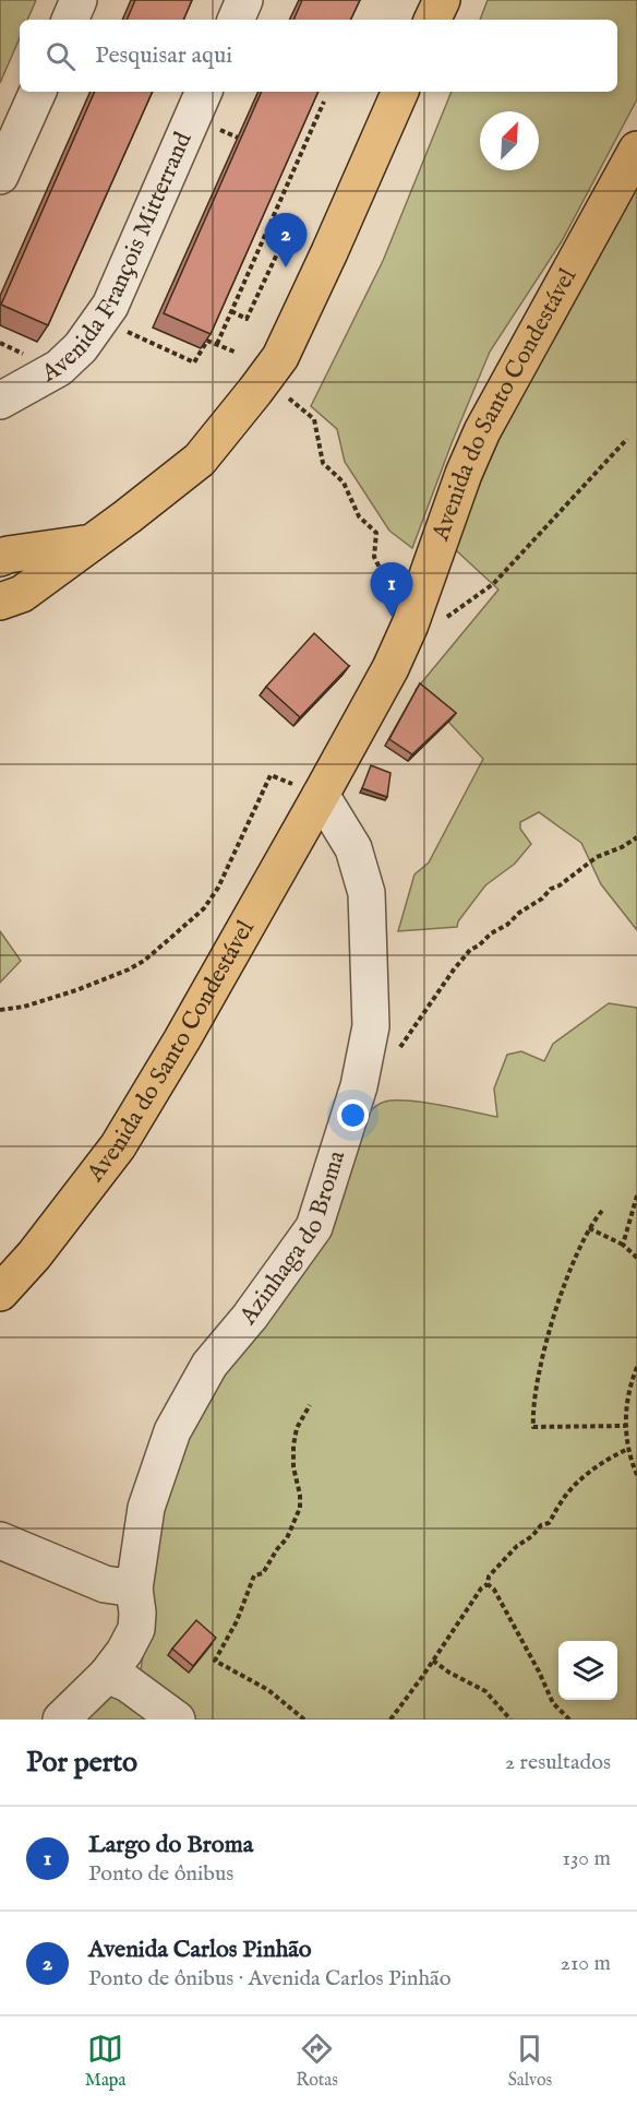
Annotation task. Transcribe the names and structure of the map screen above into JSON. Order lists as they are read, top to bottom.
{
  "streets": {
    "main road": ["Avenida do Santo Condestável"],
    "street": ["Avenida François Mitterrand", "Azinhaga do Broma"]
  },
  "crossings": [
    ["Avenida do Santo Condestável", "Azinhaga do Broma"]
  ],
  "north": "top right",
  "page": {
    "search": "Pesquisar aqui",
    "pins": ["2", "1"],
    "heading": ["Por perto", "2 resultados"],
    "list": [
      {
        "mark": "1",
        "name": "Largo do Broma",
        "note": "Ponto de ônibus",
        "value": "130 m"
      },
      {
        "mark": "2",
        "name": "Avenida Carlos Pinhão",
        "note": "Ponto de ônibus · Avenida Carlos Pinhão",
        "value": "210 m"
      }
    ],
    "nav": ["Mapa", "Rotas", "Salvos"]
  }
}
